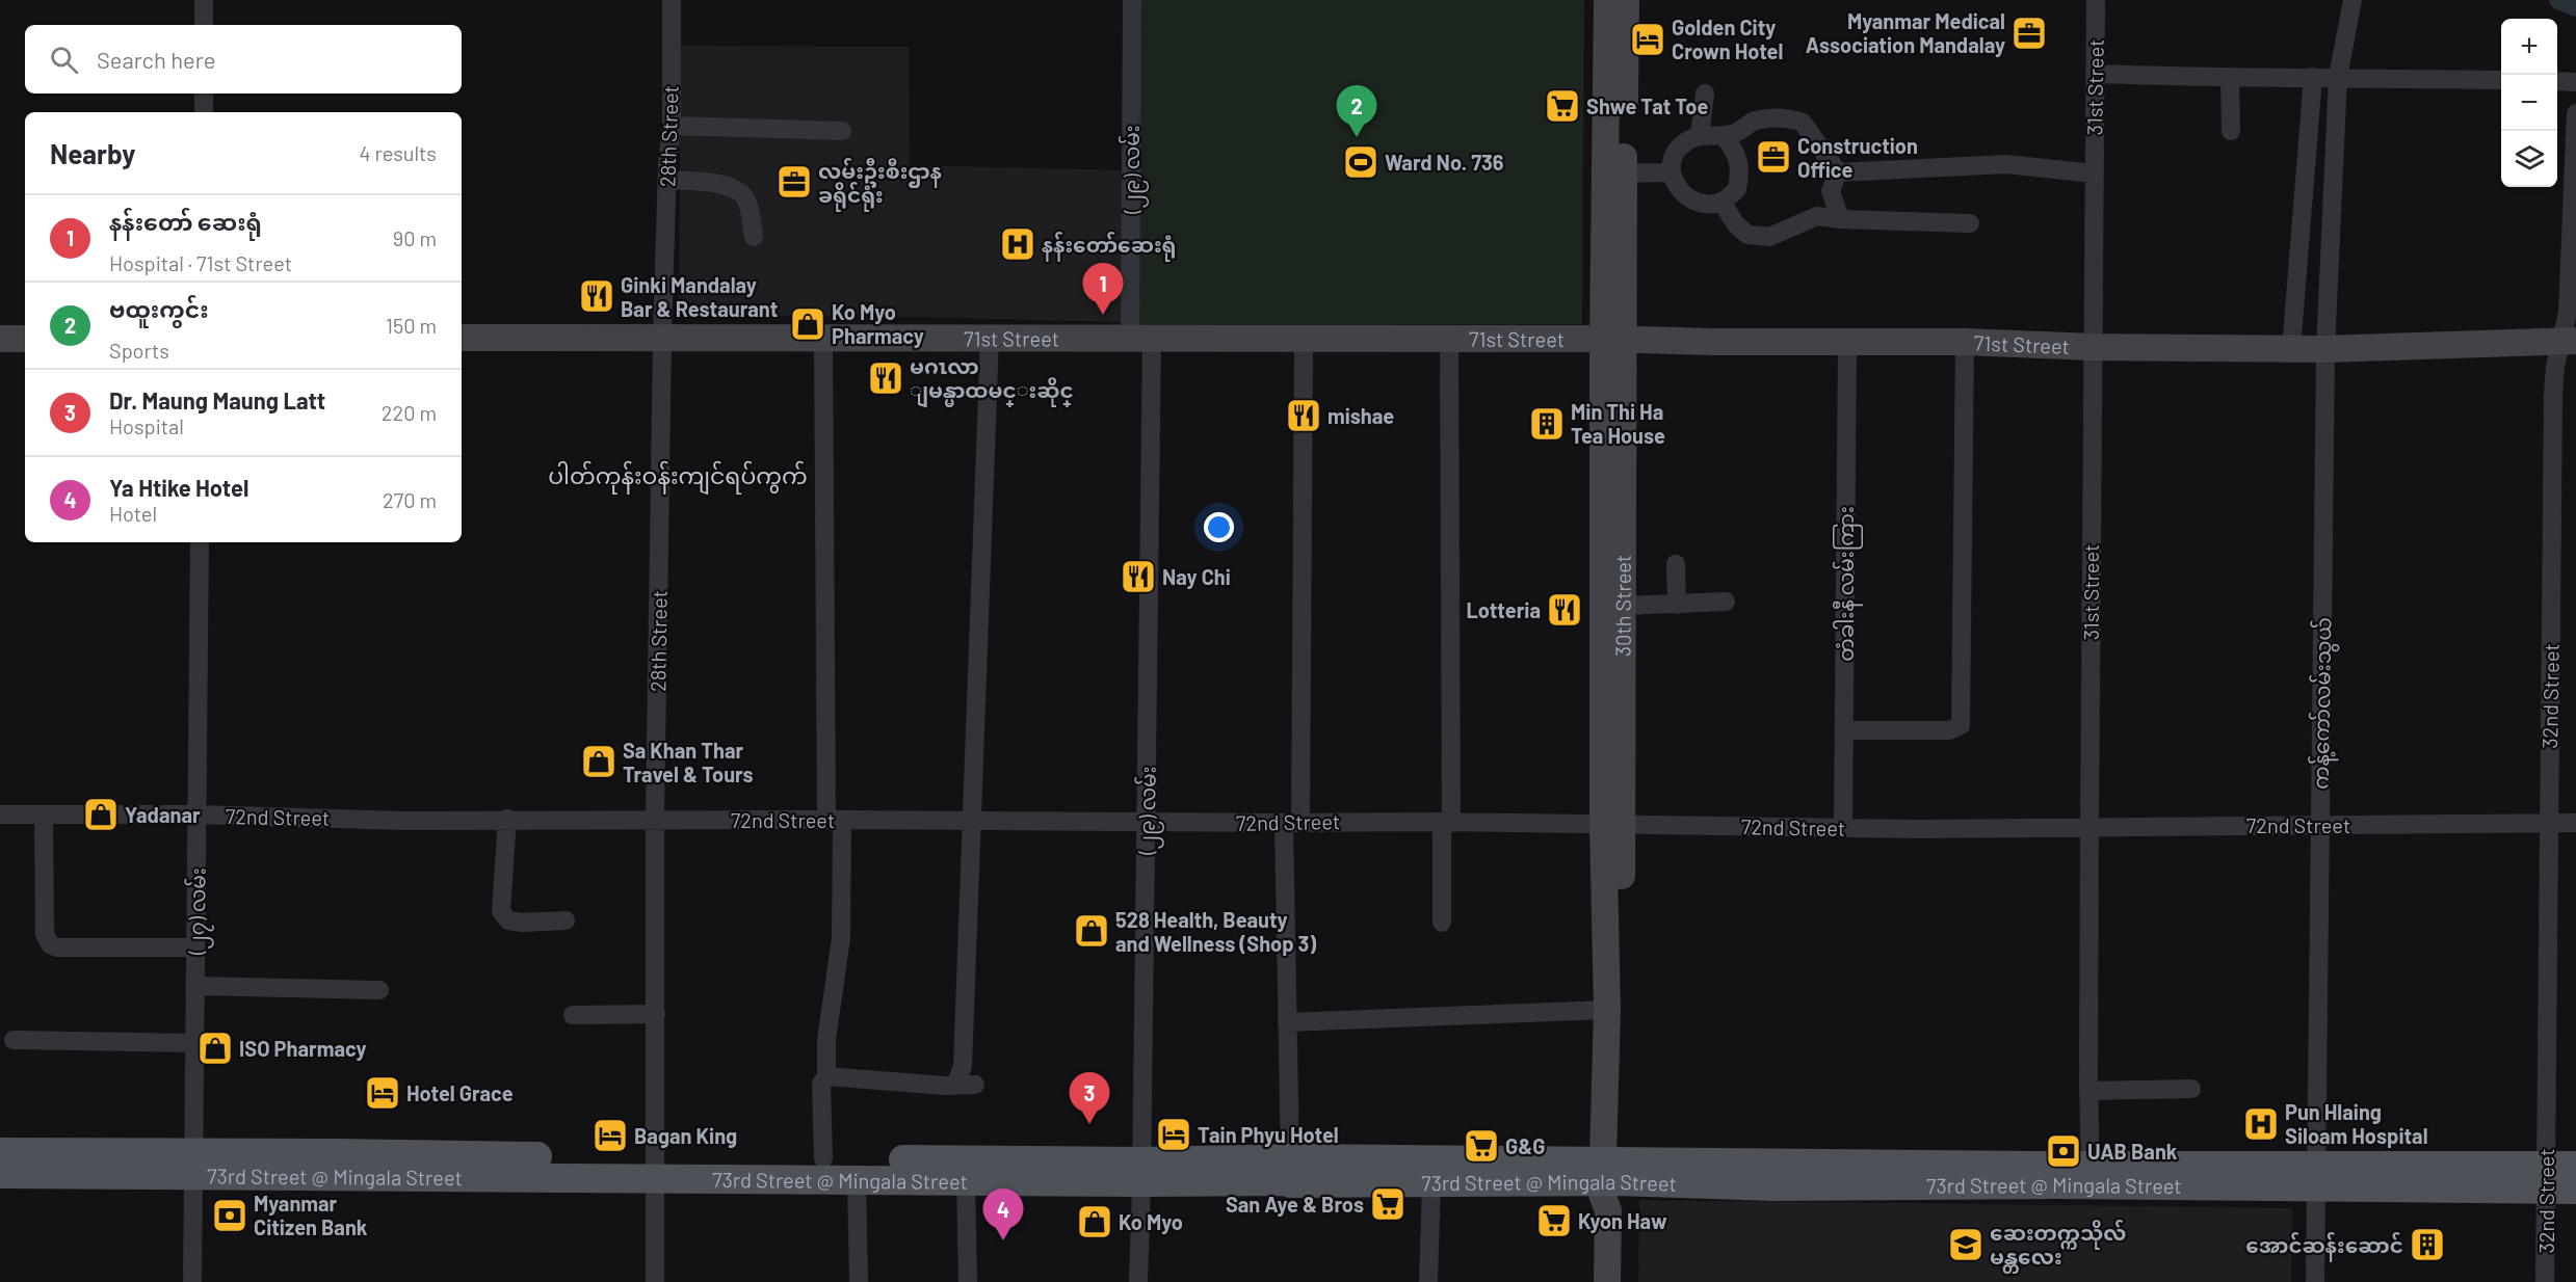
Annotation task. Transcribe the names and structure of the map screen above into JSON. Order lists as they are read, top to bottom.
{
  "streets": {
    "main road": ["71st Street", "30th Street", "73rd Street @ Mingala Street"],
    "street": [
      "31st Street",
      "28th Street",
      "(၂၉) လမ်း",
      "တံခါးနီ လမ်းကြား",
      "32nd Street",
      "ကန့်ကော်လမ်းသွယ်",
      "72nd Street",
      "(၂၇) လမ်း"
    ]
  },
  "crossings": [
    ["31st Street", "71st Street"],
    ["31st Street", "72nd Street"],
    ["31st Street", "73rd Street @ Mingala Street"],
    ["28th Street", "71st Street"],
    ["28th Street", "72nd Street"],
    ["28th Street", "73rd Street @ Mingala Street"],
    ["(၂၉) လမ်း", "71st Street"],
    ["(၂၉) လမ်း", "72nd Street"],
    ["(၂၉) လမ်း", "73rd Street @ Mingala Street"],
    ["71st Street", "တံခါးနီ လမ်းကြား"],
    ["71st Street", "30th Street"],
    ["71st Street", "32nd Street"],
    ["71st Street", "ကန့်ကော်လမ်းသွယ်"],
    ["တံခါးနီ လမ်းကြား", "72nd Street"],
    ["30th Street", "72nd Street"],
    ["30th Street", "73rd Street @ Mingala Street"],
    ["32nd Street", "72nd Street"],
    ["32nd Street", "73rd Street @ Mingala Street"],
    ["ကန့်ကော်လမ်းသွယ်", "72nd Street"],
    ["ကန့်ကော်လမ်းသွယ်", "73rd Street @ Mingala Street"],
    ["72nd Street", "(၂၇) လမ်း"],
    ["(၂၇) လမ်း", "73rd Street @ Mingala Street"]
  ],
  "districts": ["ပါတ်ကုန်းဝန်းကျင်ရပ်ကွက်"],
  "places": {
    "office": ["Myanmar Medical Association Mandalay", "Construction Office", "လမ်းဦးစီးဌာန ခရိုင်ရုံး"],
    "hotel": [
      "Golden City Crown Hotel",
      "Hotel Grace",
      "Tain Phyu Hotel",
      "Bagan King"
    ],
    "supermarket": [
      "Shwe Tat Toe",
      "G&G",
      "San Aye & Bros",
      "Kyon Haw"
    ],
    "sports": ["Ward No. 736"],
    "hospital": ["နန်းတော်ဆေးရုံ", "Pun Hlaing Siloam Hospital"],
    "restaurant": [
      "Ginki Mandalay Bar & Restaurant",
      "မဂၤလာ ျမန္မာထမင္းဆိုင္",
      "mishae",
      "Nay Chi",
      "Lotteria"
    ],
    "shop": [
      "Ko Myo Pharmacy",
      "Sa Khan Thar Travel & Tours",
      "Yadanar",
      "528 Health, Beauty and Wellness (Shop 3)",
      "ISO Pharmacy",
      "Ko Myo"
    ],
    "building": ["Min Thi Ha Tea House", "အောင်ဆန်းဆောင်"],
    "bank": ["UAB Bank", "Myanmar Citizen Bank"],
    "school or university": ["ဆေးတက္ကသိုလ် မန္တလေး"]
  },
  "page": {
    "map_buttons": ["+", "−"],
    "search": "Search here",
    "pins": [
      "2",
      "1",
      "3",
      "4"
    ],
    "heading": ["Nearby", "4 results"],
    "list": [
      {
        "mark": "1",
        "name": "နန်းတော် ဆေးရုံ",
        "note": "Hospital · 71st Street",
        "value": "90 m"
      },
      {
        "mark": "2",
        "name": "ဗထူးကွင်း",
        "note": "Sports",
        "value": "150 m"
      },
      {
        "mark": "3",
        "name": "Dr. Maung Maung Latt",
        "note": "Hospital",
        "value": "220 m"
      },
      {
        "mark": "4",
        "name": "Ya Htike Hotel",
        "note": "Hotel",
        "value": "270 m"
      }
    ]
  }
}
